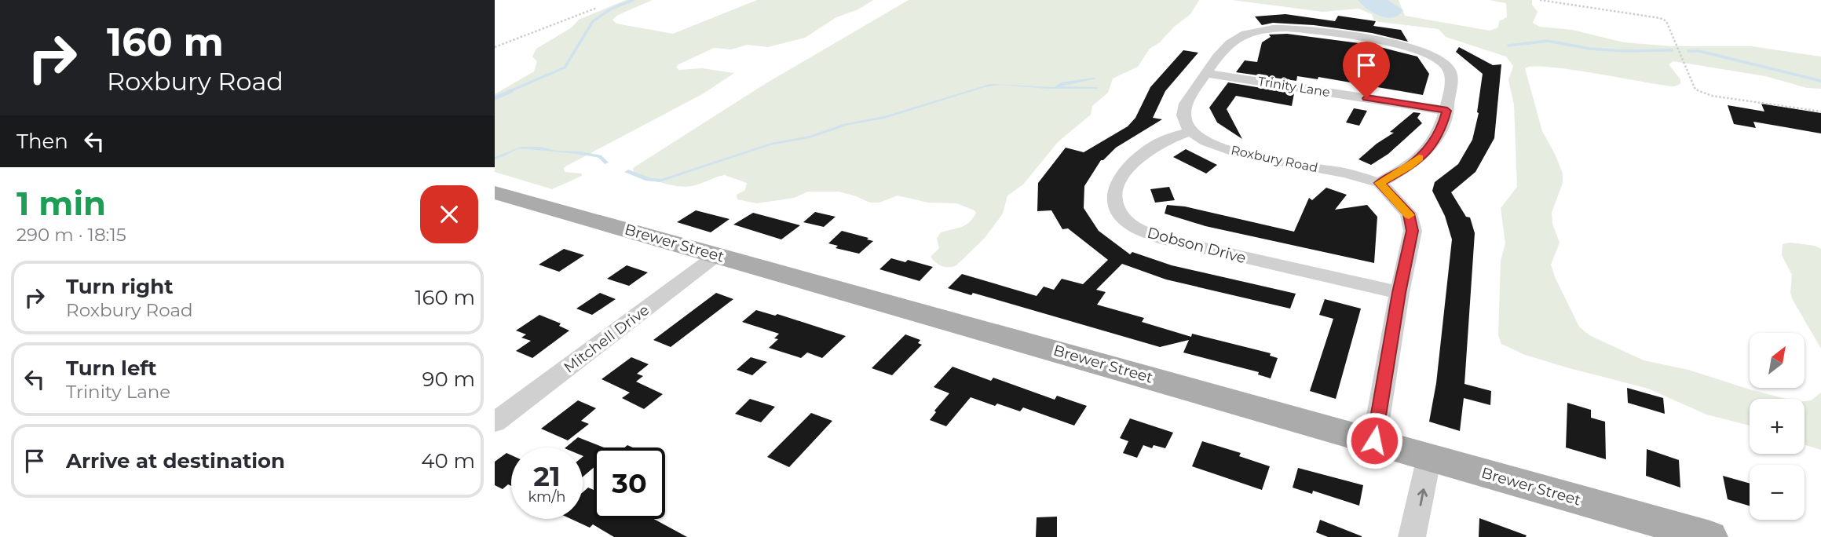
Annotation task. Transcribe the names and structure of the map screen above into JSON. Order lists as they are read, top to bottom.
{
  "streets": {
    "main road": ["Brewer Street"],
    "street": [
      "Trinity Lane",
      "Roxbury Road",
      "Dobson Drive",
      "Mitchell Drive"
    ]
  },
  "crossings": [
    ["Roxbury Road", "Dobson Drive"],
    ["Brewer Street", "Mitchell Drive"]
  ],
  "north": "top right",
  "page": {
    "turn": ["160 m", "Roxbury Road"],
    "then": "Then",
    "heading": ["1 min", "290 m · 18:15"],
    "list": [
      {
        "name": "Turn right",
        "note": "Roxbury Road",
        "value": "160 m"
      },
      {
        "name": "Turn left",
        "note": "Trinity Lane",
        "value": "90 m"
      },
      {
        "name": "Arrive at destination",
        "value": "40 m"
      }
    ],
    "map_buttons": ["+", "−"],
    "speed": "21 km/h",
    "limit": "30"
  }
}
